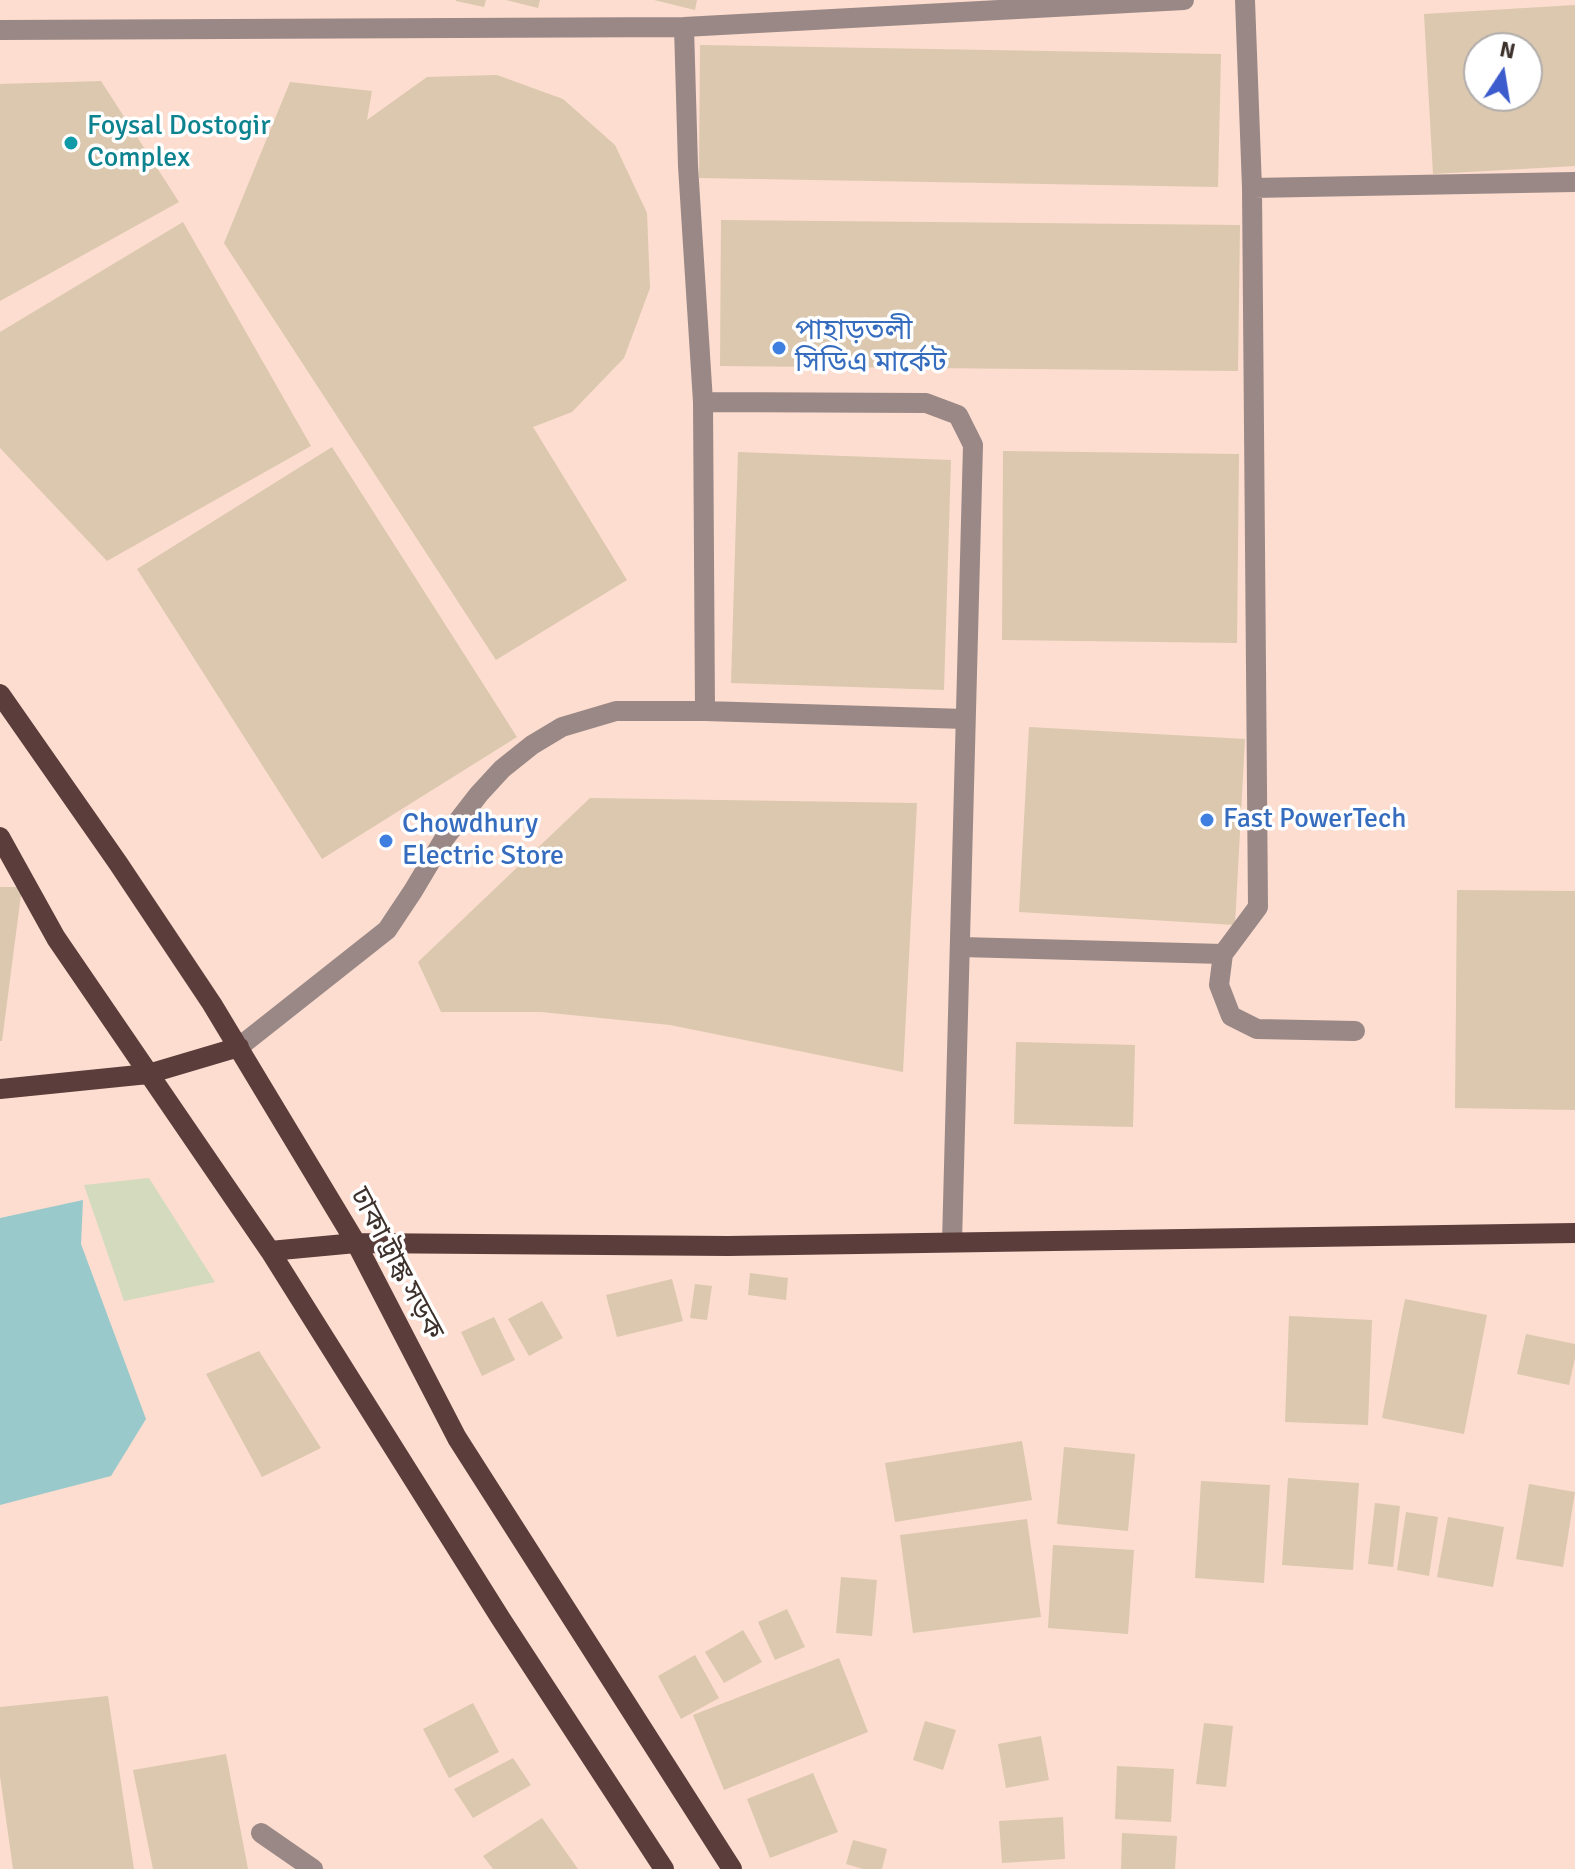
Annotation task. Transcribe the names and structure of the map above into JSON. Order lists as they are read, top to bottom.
{
  "streets": {
    "main road": ["ঢাকা ট্রাঙ্ক সড়ক"]
  },
  "places": [
    "Foysal Dostogir Complex",
    "পাহাড়তলী সিডিএ মার্কেট",
    "Fast PowerTech",
    "Chowdhury Electric Store"
  ],
  "north": "top"
}
